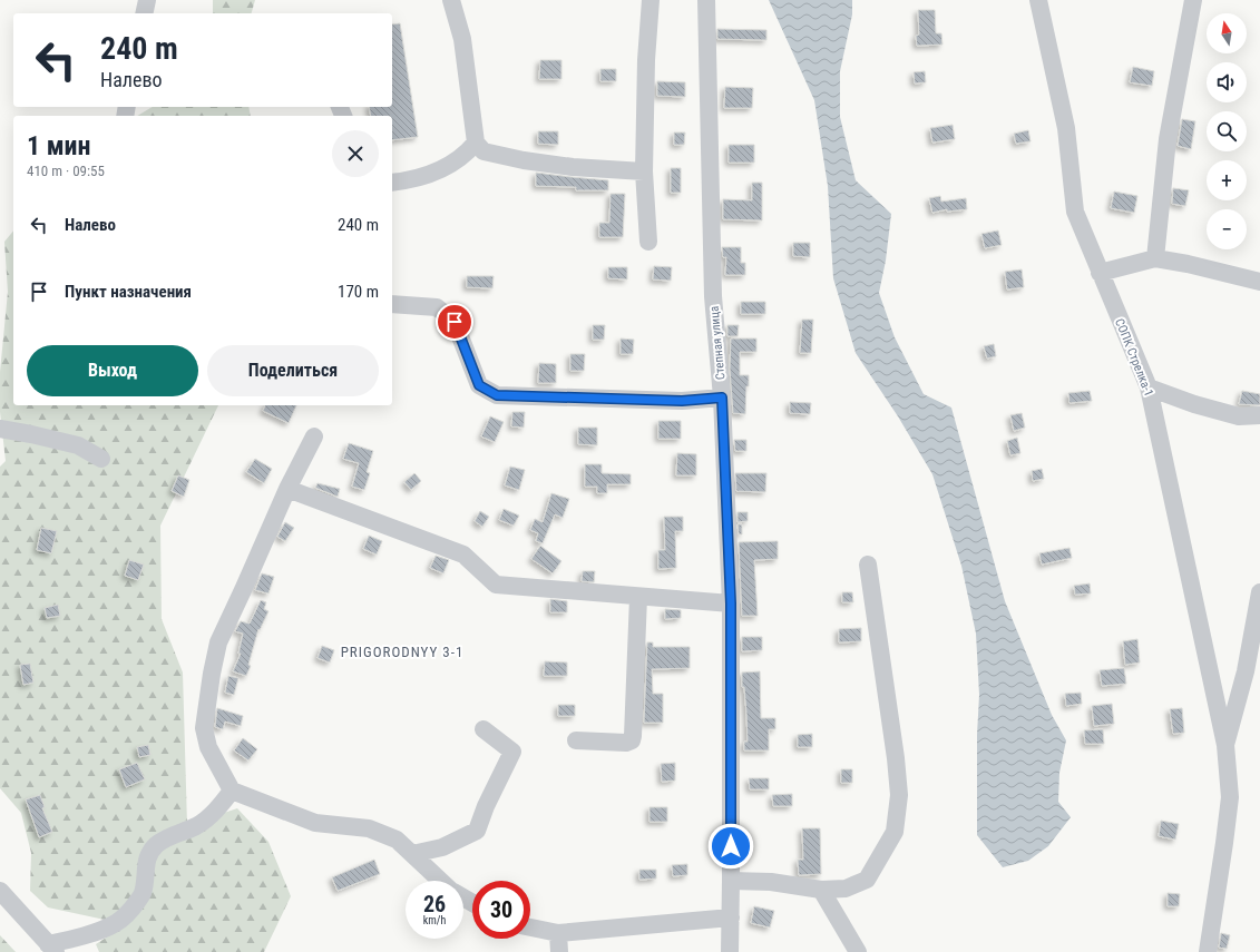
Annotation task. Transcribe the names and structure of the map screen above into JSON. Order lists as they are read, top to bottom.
{
  "streets": {
    "street": ["Степная улица", "СОПК Стрелка-1"]
  },
  "districts": ["PRIGORODNYY 3-1"],
  "north": "top",
  "page": {
    "map_buttons": ["+", "−"],
    "turn": ["240 m", "Налево"],
    "heading": ["1 мин", "410 m · 09:55"],
    "list": [
      {
        "name": "Налево",
        "value": "240 m"
      },
      {
        "name": "Пункт назначения",
        "value": "170 m"
      }
    ],
    "buttons": ["Выход", "Поделиться"],
    "speed": "26 km/h",
    "limit": "30"
  }
}
